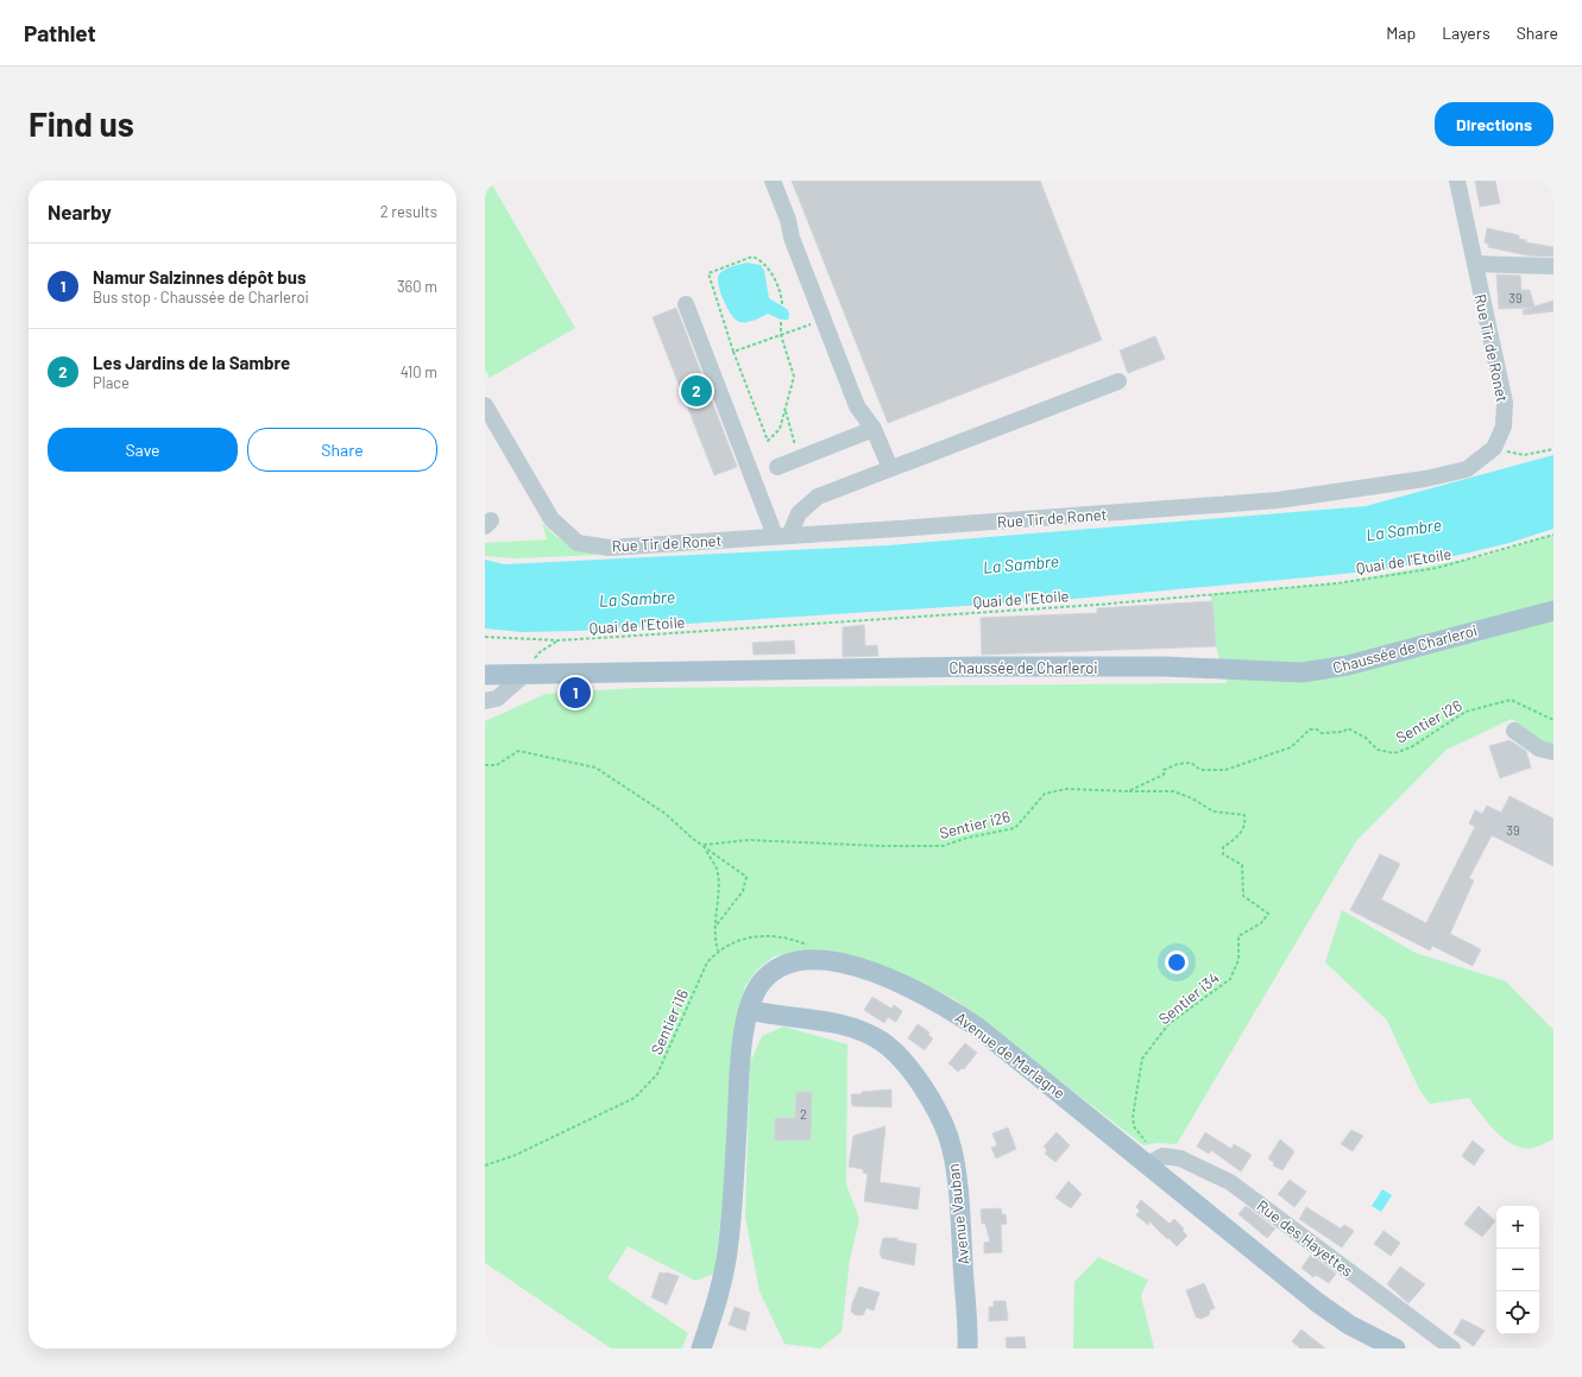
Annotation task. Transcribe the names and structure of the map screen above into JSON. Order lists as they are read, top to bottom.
{
  "streets": {
    "main road": ["Chaussée de Charleroi", "Avenue de Marlagne", "Avenue Vauban"],
    "street": ["Rue Tir de Ronet", "Rue des Hayettes"],
    "path": [
      "Quai de l'Etoile",
      "Sentier i26",
      "Sentier i34",
      "Sentier i16"
    ]
  },
  "crossings": [
    ["Sentier i26", "Sentier i34"],
    ["Sentier i34", "Avenue de Marlagne"],
    ["Sentier i34", "Rue des Hayettes"],
    ["Avenue de Marlagne", "Avenue Vauban"],
    ["Avenue de Marlagne", "Rue des Hayettes"]
  ],
  "water": ["La Sambre"],
  "house_numbers": ["39", "39", "2"],
  "page": {
    "header": "Pathlet",
    "nav": ["Map", "Layers", "Share"],
    "buttons": [
      "Directions",
      ["Save", "Share"]
    ],
    "title": "Find us",
    "heading": ["Nearby", "2 results"],
    "list": [
      {
        "mark": "1",
        "name": "Namur Salzinnes dépôt bus",
        "note": "Bus stop · Chaussée de Charleroi",
        "value": "360 m"
      },
      {
        "mark": "2",
        "name": "Les Jardins de la Sambre",
        "note": "Place",
        "value": "410 m"
      }
    ],
    "pins": ["2", "1"],
    "map_buttons": ["+", "−"]
  }
}
